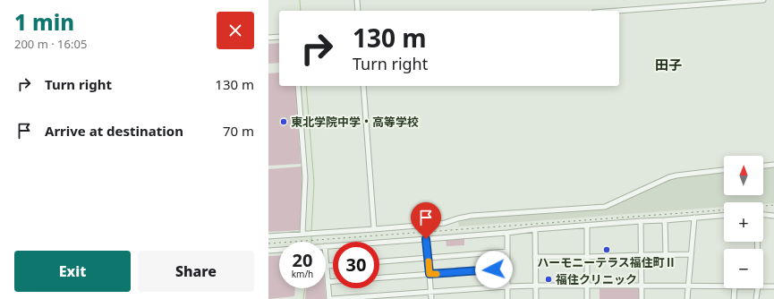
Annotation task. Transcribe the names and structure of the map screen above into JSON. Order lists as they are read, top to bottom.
{
  "districts": ["田子"],
  "places": ["東北学院中学・高等学校", "ハーモニーテラス福住町Ⅱ", "福住クリニック"],
  "north": "top",
  "page": {
    "heading": ["1 min", "200 m · 16:05"],
    "turn": ["130 m", "Turn right"],
    "list": [
      {
        "name": "Turn right",
        "value": "130 m"
      },
      {
        "name": "Arrive at destination",
        "value": "70 m"
      }
    ],
    "map_buttons": ["+", "−"],
    "speed": "20 km/h",
    "limit": "30",
    "buttons": ["Exit", "Share"]
  }
}
